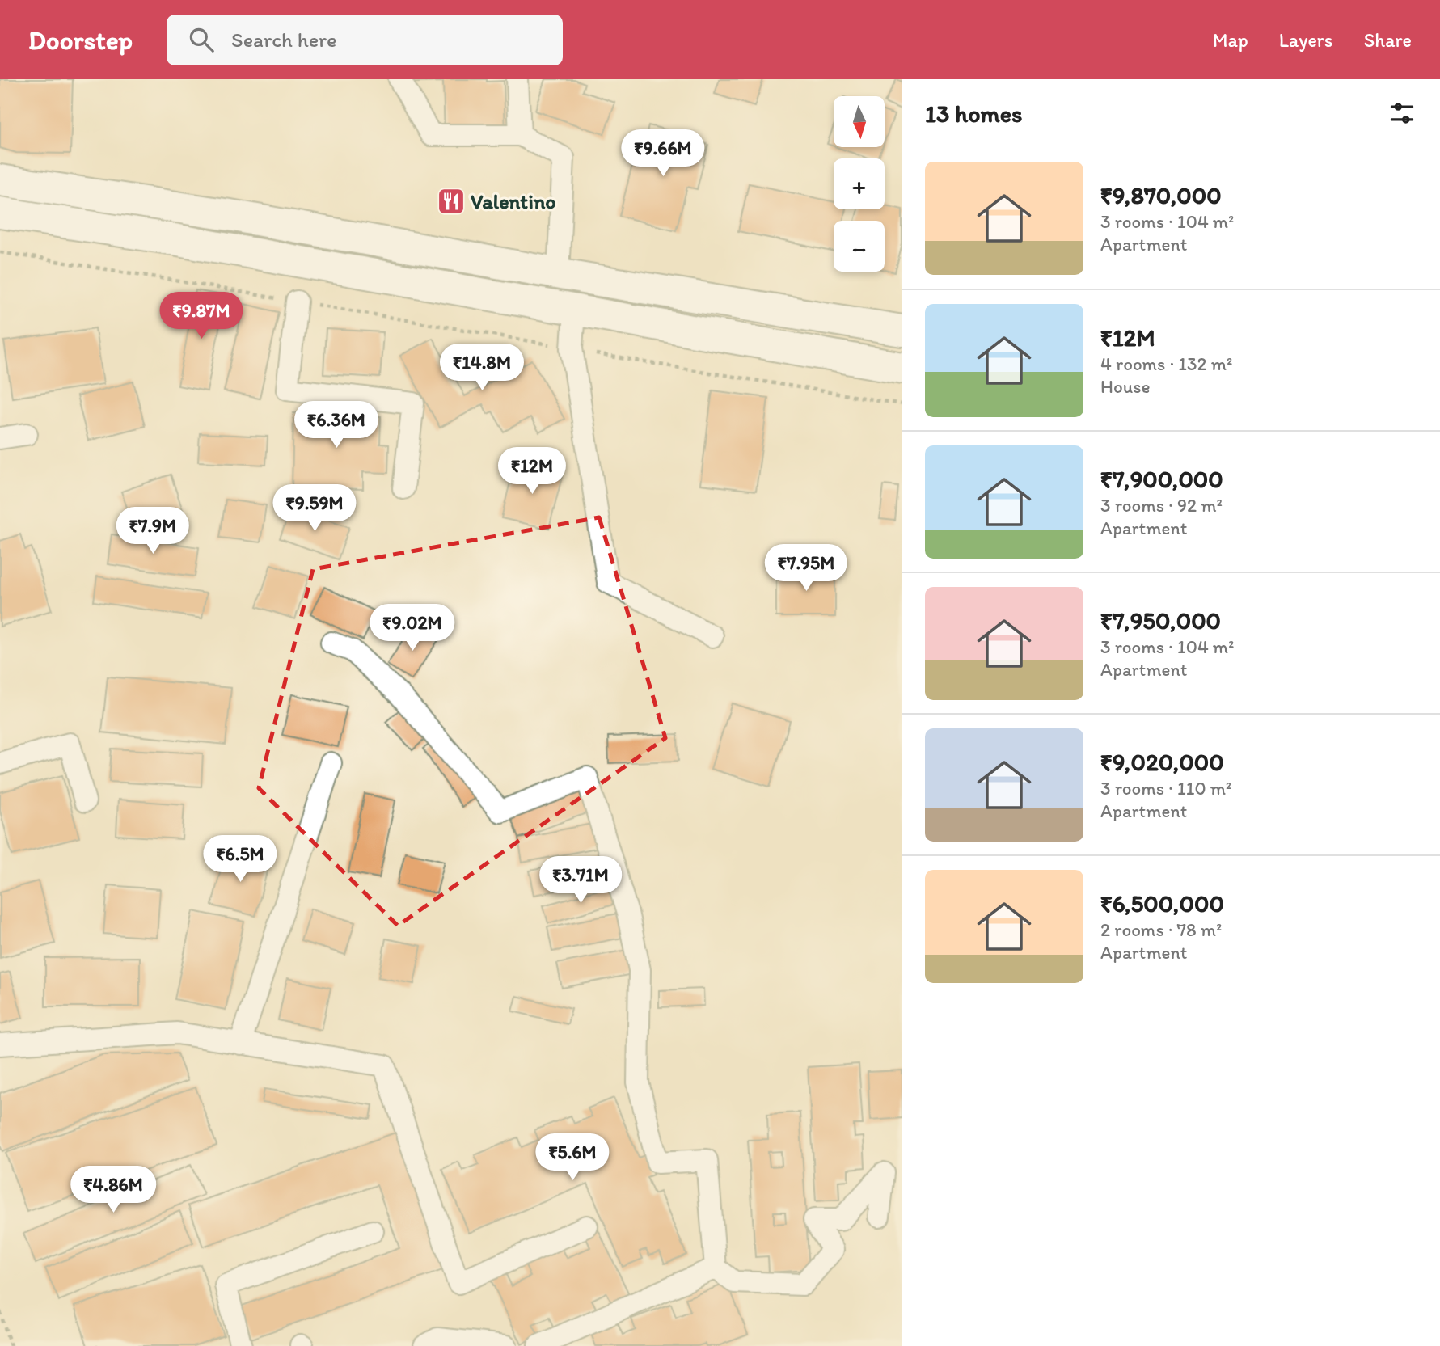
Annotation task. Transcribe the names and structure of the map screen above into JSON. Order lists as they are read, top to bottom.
{
  "places": {
    "restaurant": ["Valentino"]
  },
  "north": "bottom",
  "page": {
    "header": "Doorstep",
    "search": "Search here",
    "nav": ["Map", "Layers", "Share"],
    "heading": "13 homes",
    "map_buttons": ["+", "−"],
    "price": [
      "₹9.66M",
      "₹9.87M",
      "₹14.8M",
      "₹6.36M",
      "₹12M",
      "₹9.59M",
      "₹7.9M",
      "₹7.95M",
      "₹9.02M",
      "₹6.5M",
      "₹3.71M",
      "₹5.6M",
      "₹4.86M"
    ],
    "list": [
      {
        "name": "₹9,870,000",
        "note": "3 rooms · 104 m² · Apartment"
      },
      {
        "name": "₹12M",
        "note": "4 rooms · 132 m² · House"
      },
      {
        "name": "₹7,900,000",
        "note": "3 rooms · 92 m² · Apartment"
      },
      {
        "name": "₹7,950,000",
        "note": "3 rooms · 104 m² · Apartment"
      },
      {
        "name": "₹9,020,000",
        "note": "3 rooms · 110 m² · Apartment"
      },
      {
        "name": "₹6,500,000",
        "note": "2 rooms · 78 m² · Apartment"
      }
    ]
  }
}
